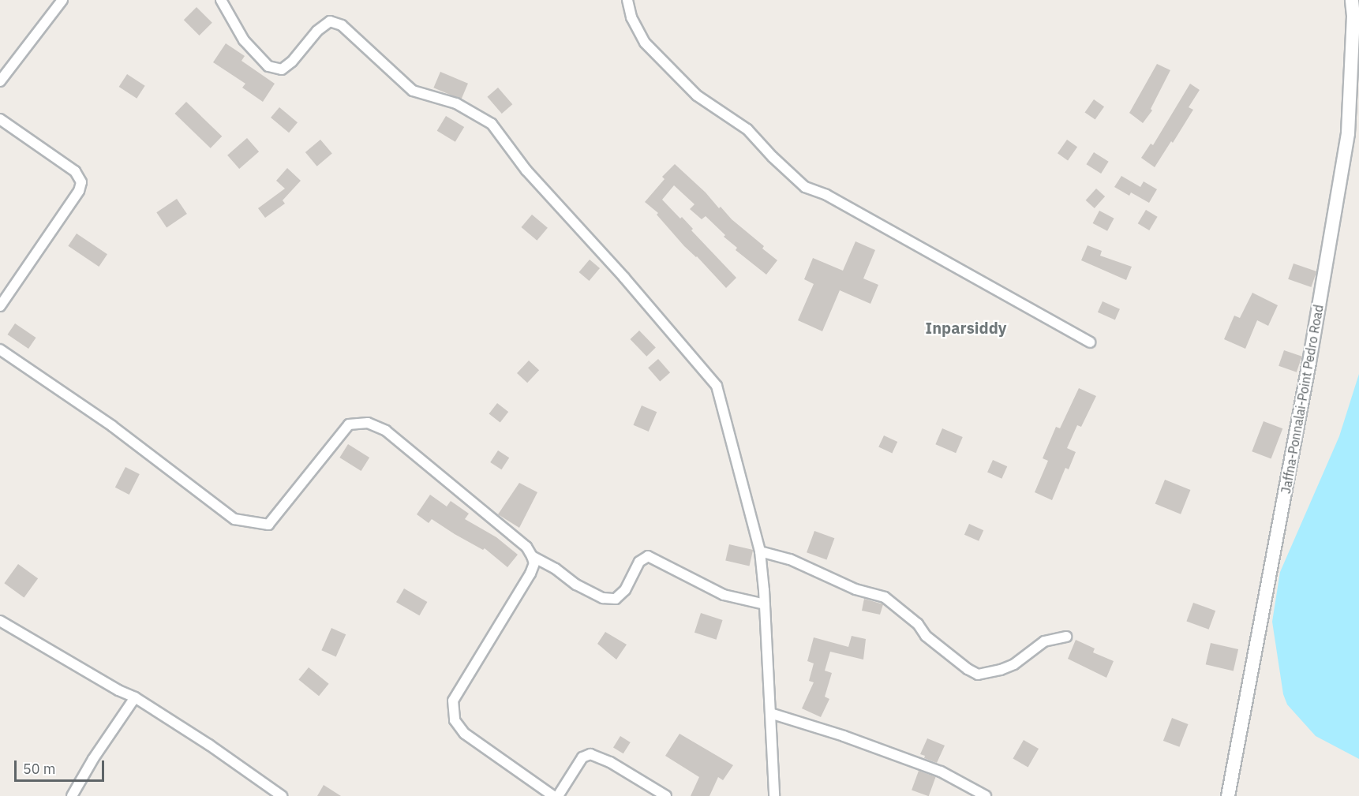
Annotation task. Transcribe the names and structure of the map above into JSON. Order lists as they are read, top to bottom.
{
  "streets": {
    "main road": ["Jaffna-Ponnalai-Point Pedro Road"]
  },
  "districts": ["Inparsiddy"],
  "scale_bar": "50 m"
}
